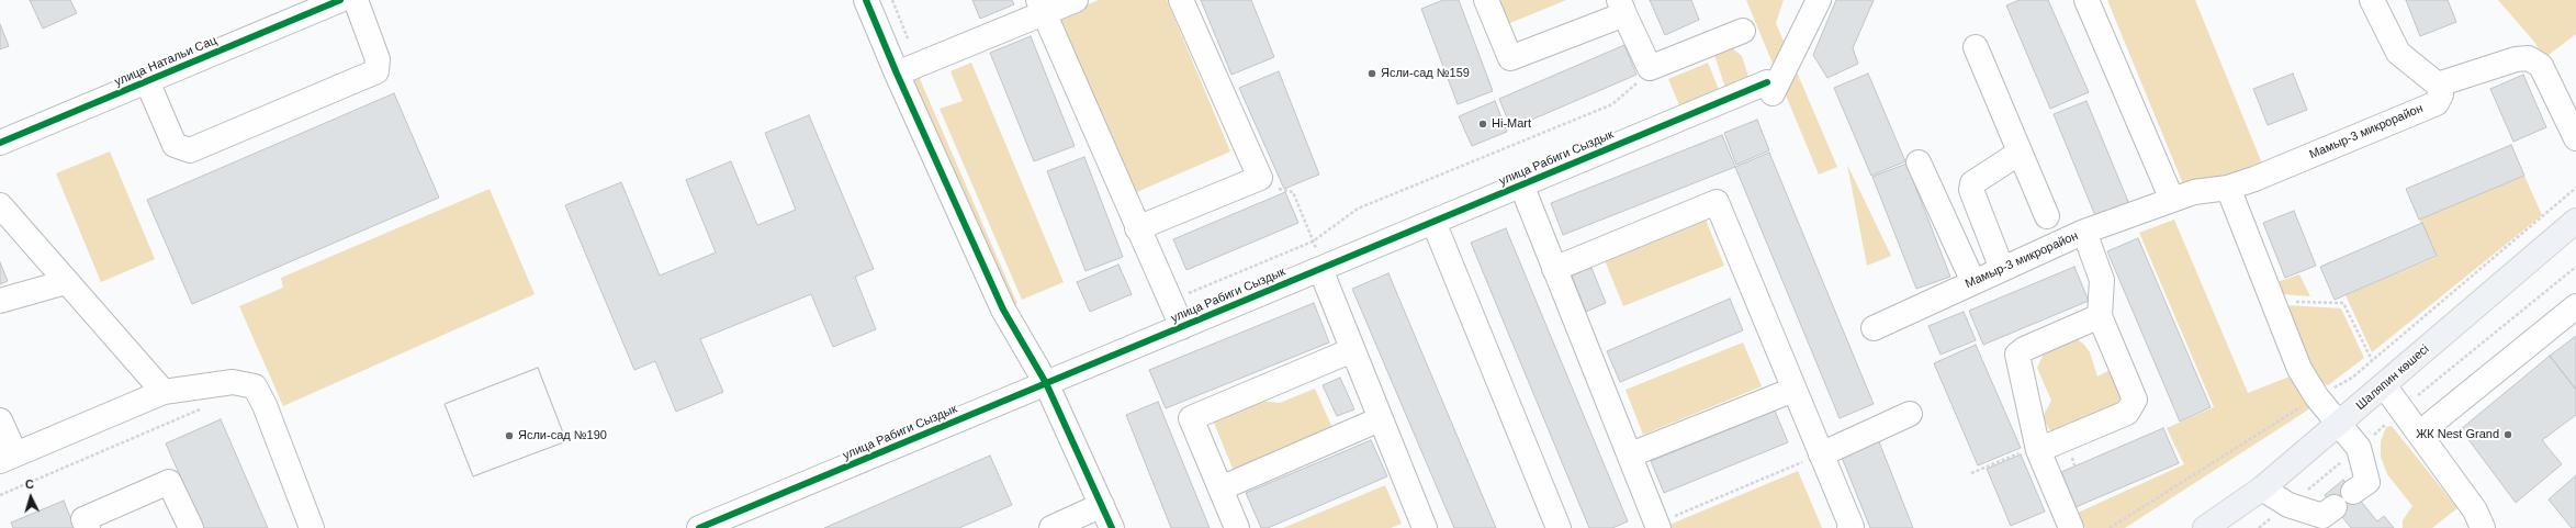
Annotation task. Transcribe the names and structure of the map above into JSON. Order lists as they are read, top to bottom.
{
  "streets": {
    "main road": ["Шаляпин көшесі"],
    "street": ["улица Натальи Сац", "Мамыр-3 микрорайон", "улица Рабиги Сыздык"]
  },
  "places": [
    "Ясли-сад №159",
    "Hi-Mart",
    "ЖК Nest Grand",
    "Ясли-сад №190"
  ],
  "north": "top"
}
